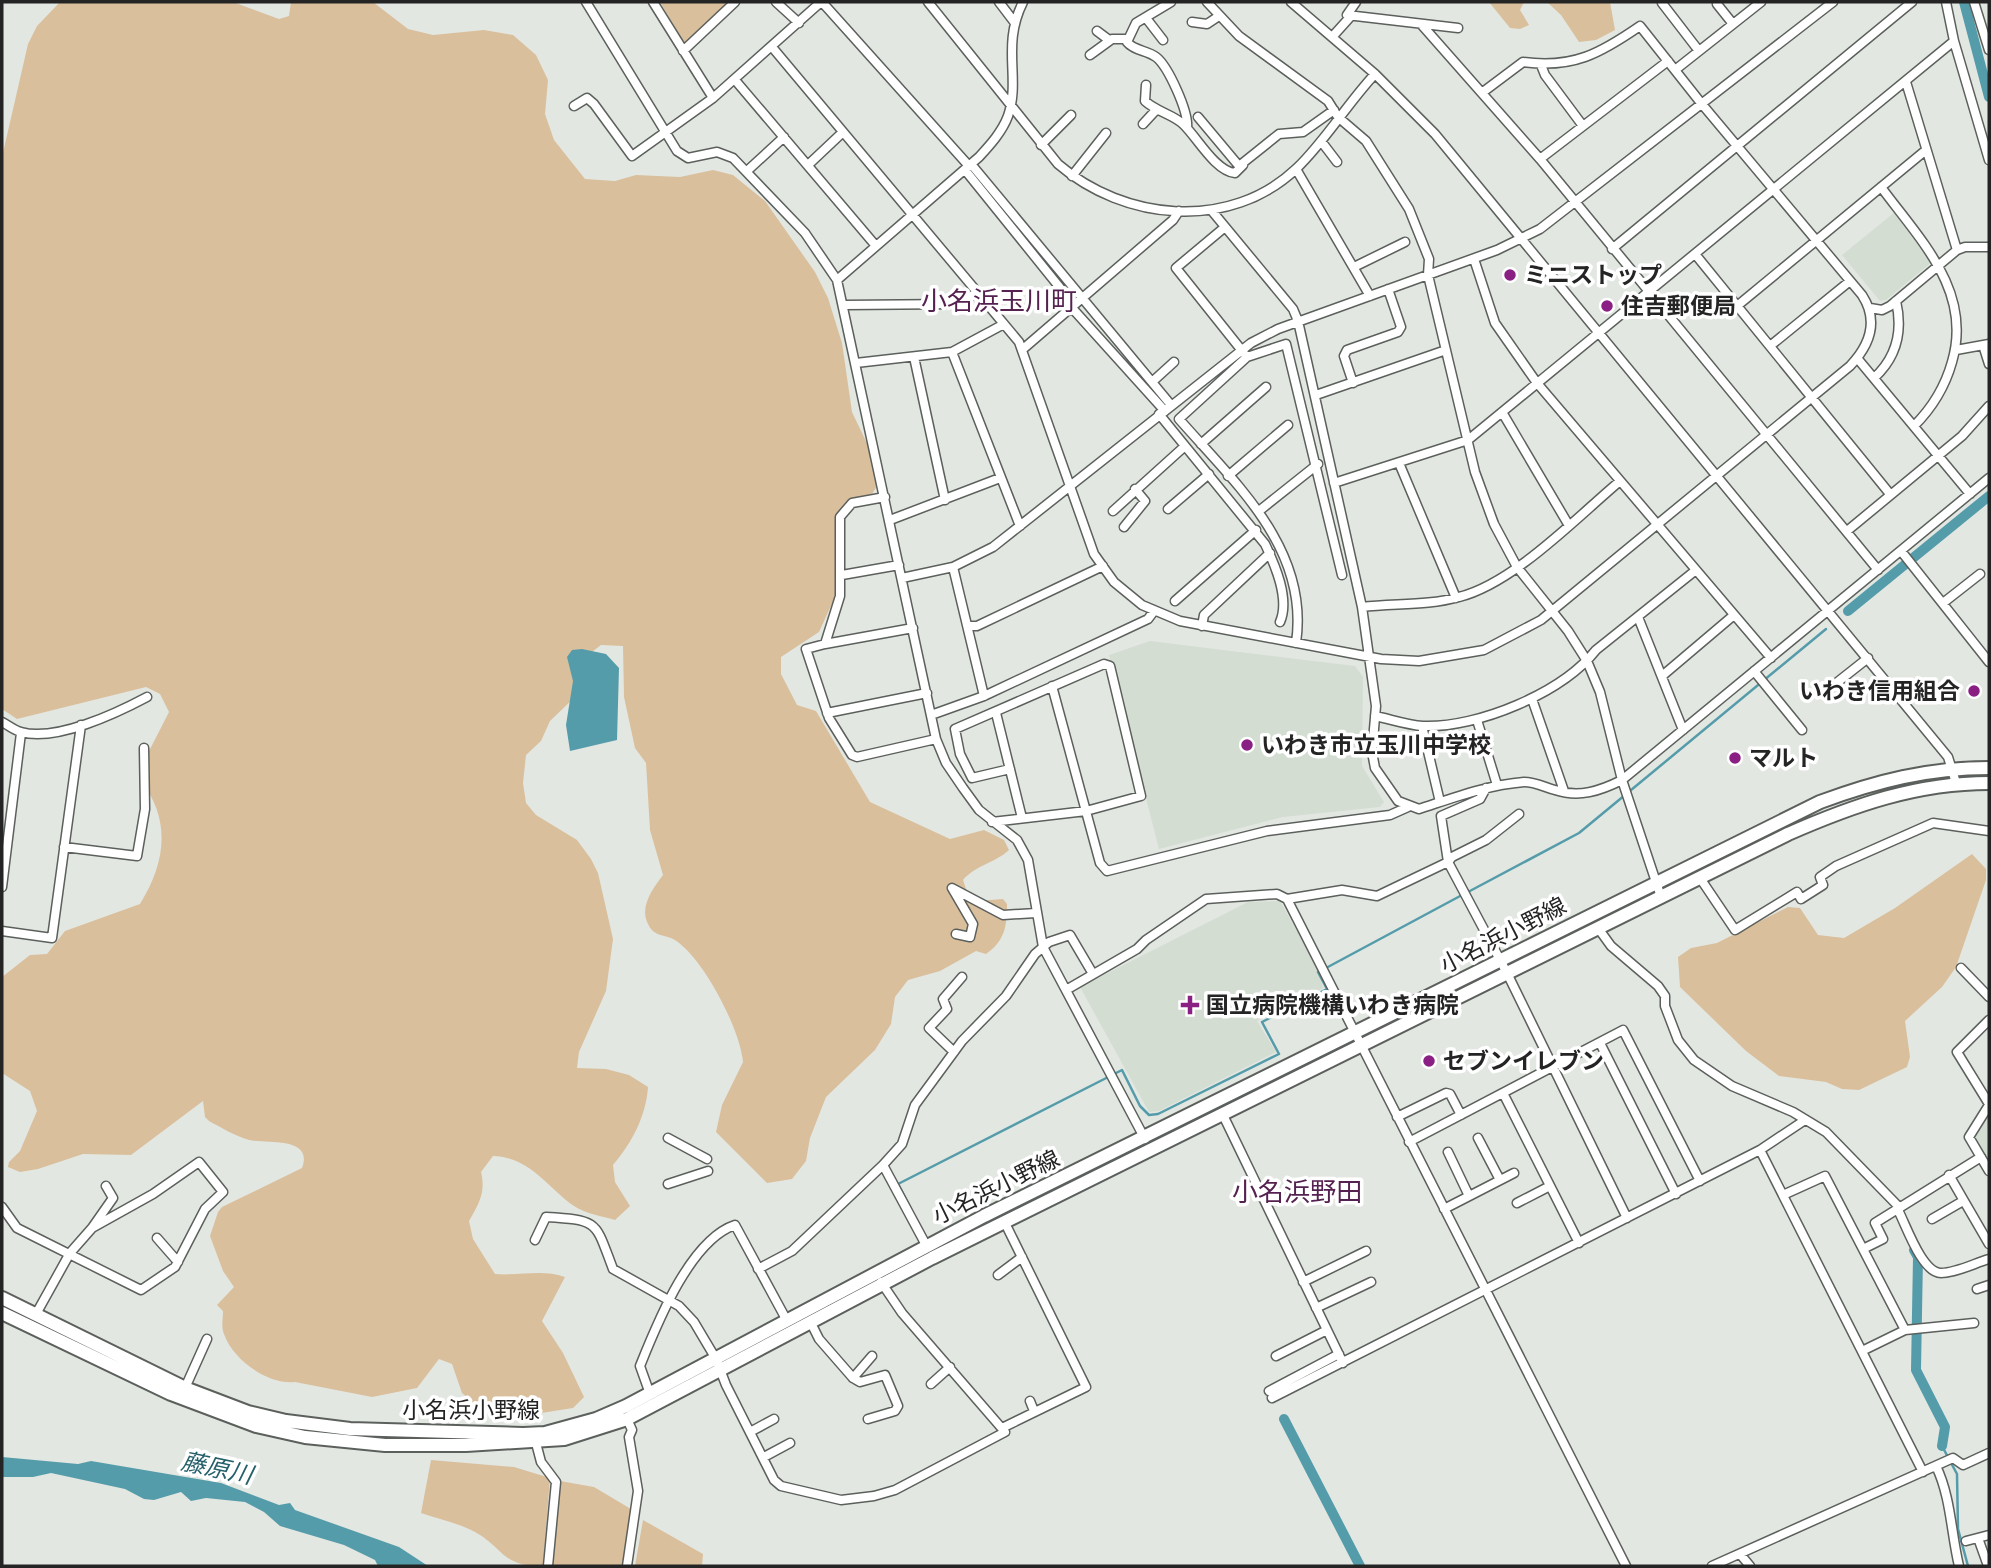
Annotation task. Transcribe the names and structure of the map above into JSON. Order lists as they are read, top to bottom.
{
  "streets": {
    "main road": ["小名浜小野線"]
  },
  "districts": ["小名浜玉川町", "小名浜野田"],
  "water": ["藤原川"],
  "places": {
    "other": [
      "ミニストップ",
      "住吉郵便局",
      "いわき信用組合",
      "いわき市立玉川中学校",
      "マルト",
      "セブンイレブン"
    ],
    "health": ["国立病院機構いわき病院"]
  }
}
